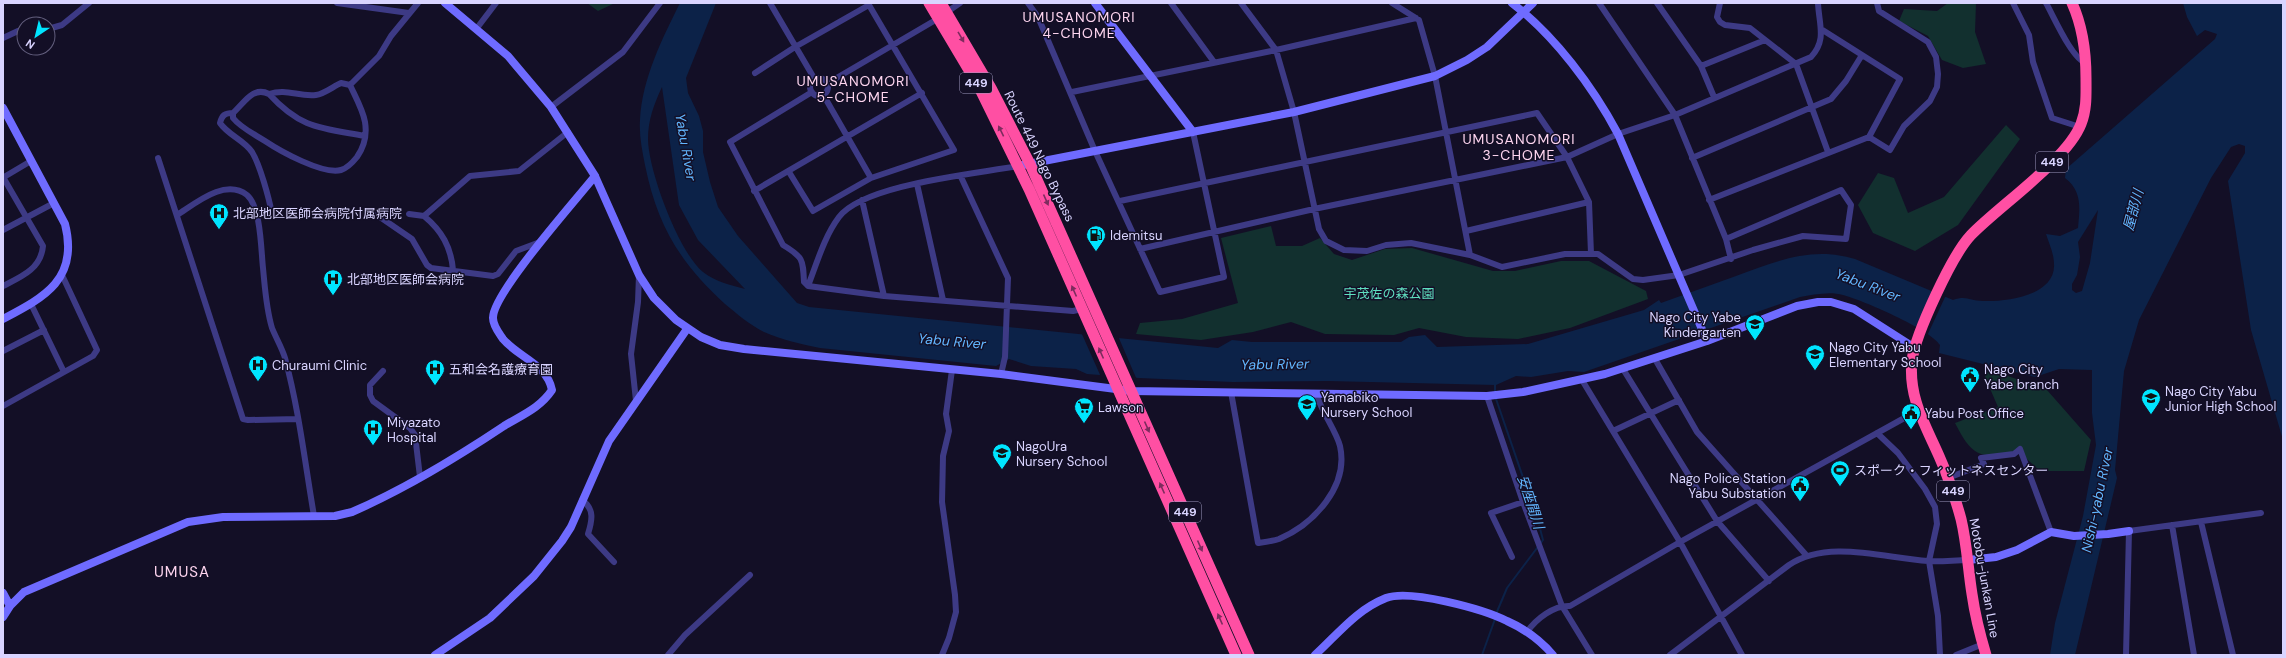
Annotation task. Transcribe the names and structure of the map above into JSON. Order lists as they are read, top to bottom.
{
  "streets": {
    "highway": ["449", "Route 449 Nago Bypass", "Motobu-junkan Line"]
  },
  "districts": [
    "UMUSANOMORI 4-CHOME",
    "UMUSANOMORI 5-CHOME",
    "UMUSANOMORI 3-CHOME",
    "UMUSA"
  ],
  "water": [
    "Yabu River",
    "屋部川",
    "Nishi-yabu River",
    "安座間川"
  ],
  "parks": ["宇茂佐の森公園"],
  "places": {
    "hospital": [
      "北部地区医師会病院付属病院",
      "北部地区医師会病院",
      "Churaumi Clinic",
      "五和会名護療育園",
      "Miyazato Hospital"
    ],
    "fuel station": ["Idemitsu"],
    "school or university": [
      "Nago City Yabe Kindergarten",
      "Nago City Yabu Elementary School",
      "Nago City Yabu Junior High School",
      "Yamabiko Nursery School",
      "NagoUra Nursery School"
    ],
    "public building": ["Nago City Yabe branch", "Yabu Post Office", "Nago Police Station Yabu Substation"],
    "supermarket": ["Lawson"],
    "sports": ["スポーク・フィットネスセンター"]
  },
  "north": "bottom left"
}
